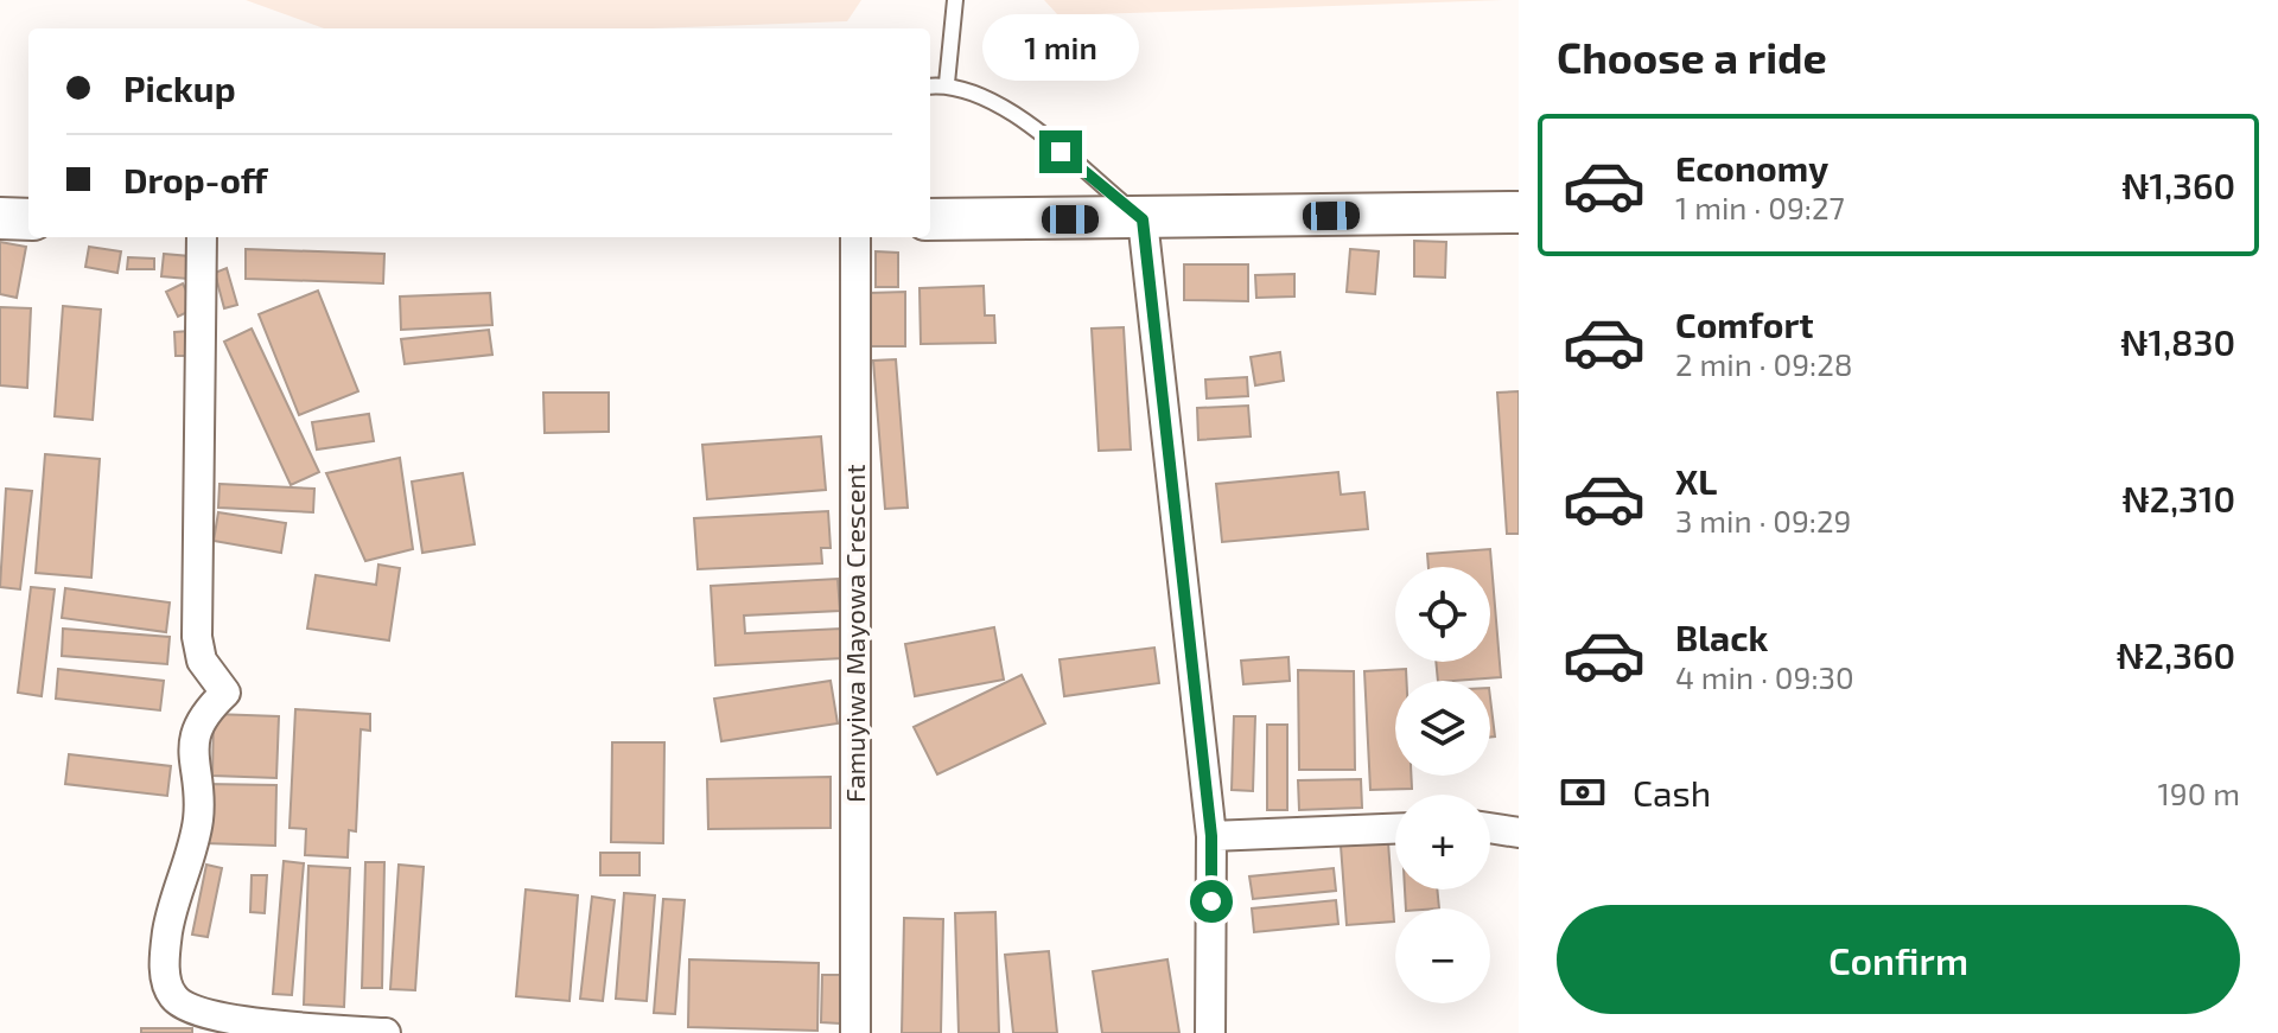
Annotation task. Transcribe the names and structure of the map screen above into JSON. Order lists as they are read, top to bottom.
{
  "streets": {
    "street": ["Famuyiwa Mayowa Crescent"]
  },
  "page": {
    "heading": "Choose a ride",
    "bubble": "1 min",
    "banner": ["Pickup", "Drop-off"],
    "list": [
      {
        "name": "Economy",
        "note": "1 min · 09:27",
        "value": "₦1,360"
      },
      {
        "name": "Comfort",
        "note": "2 min · 09:28",
        "value": "₦1,830"
      },
      {
        "name": "XL",
        "note": "3 min · 09:29",
        "value": "₦2,310"
      },
      {
        "name": "Black",
        "note": "4 min · 09:30",
        "value": "₦2,360"
      }
    ],
    "map_buttons": ["+", "−"],
    "pay": ["Cash", "190 m"],
    "buttons": "Confirm"
  }
}
